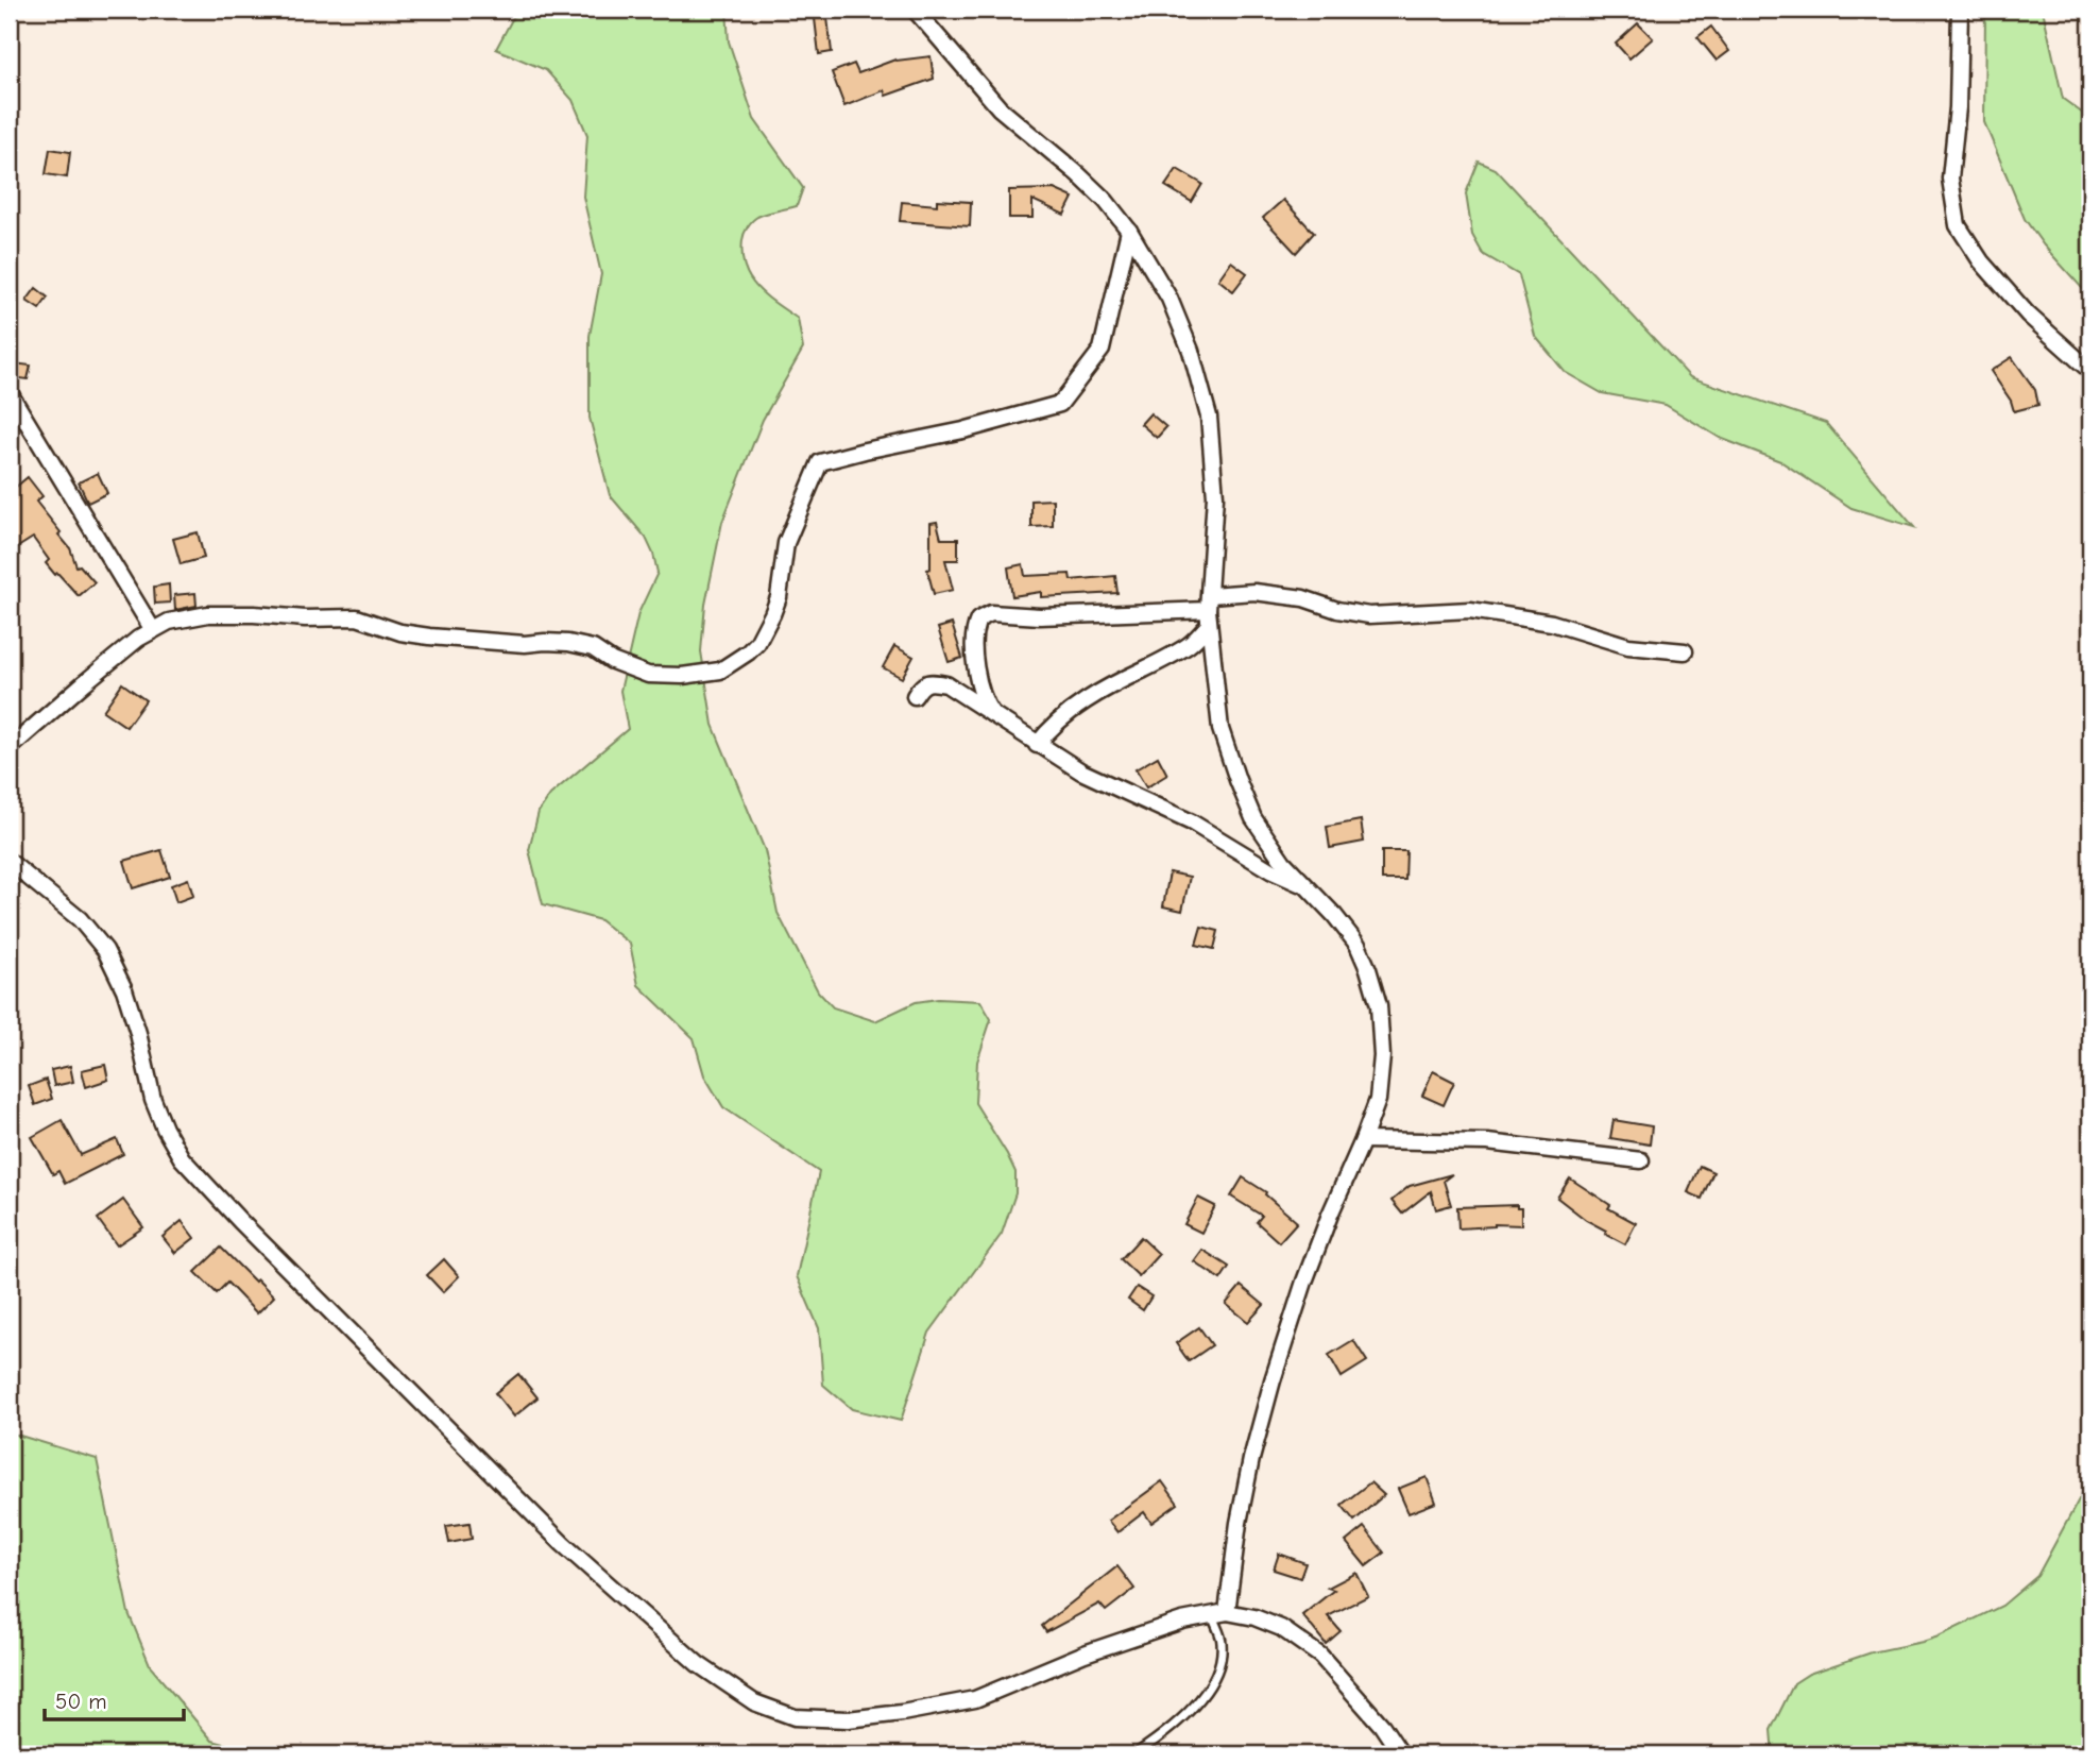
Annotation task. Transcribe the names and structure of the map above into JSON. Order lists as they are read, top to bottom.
{
  "scale_bar": "50 m"
}
